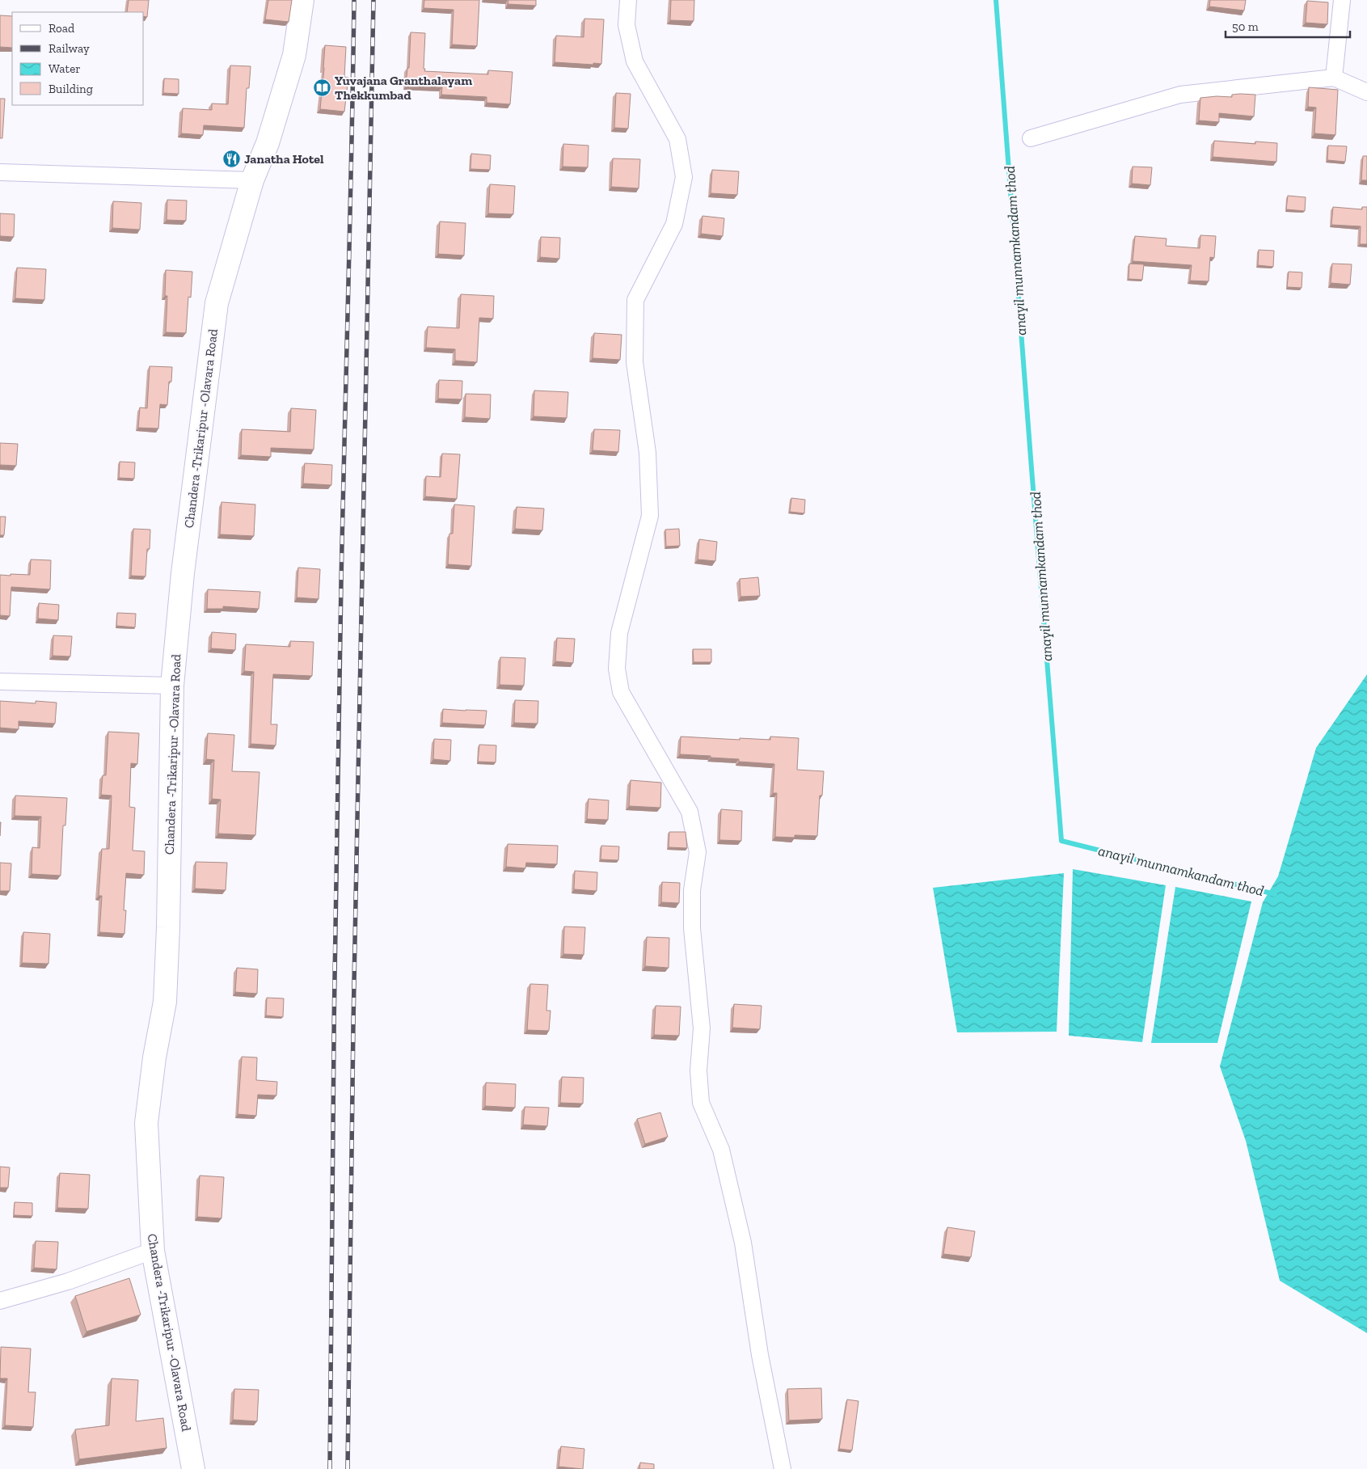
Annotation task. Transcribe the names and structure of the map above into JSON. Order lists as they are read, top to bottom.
{
  "streets": {
    "main road": ["Chandera -Trikaripur -Olavara Road"]
  },
  "water": ["anayil munnamkandam thod"],
  "places": {
    "library": ["Yuvajana Granthalayam Thekkumbad"],
    "restaurant": ["Janatha Hotel"]
  },
  "legend": [
    "Road",
    "Railway",
    "Water",
    "Building"
  ],
  "scale_bar": "50 m"
}
